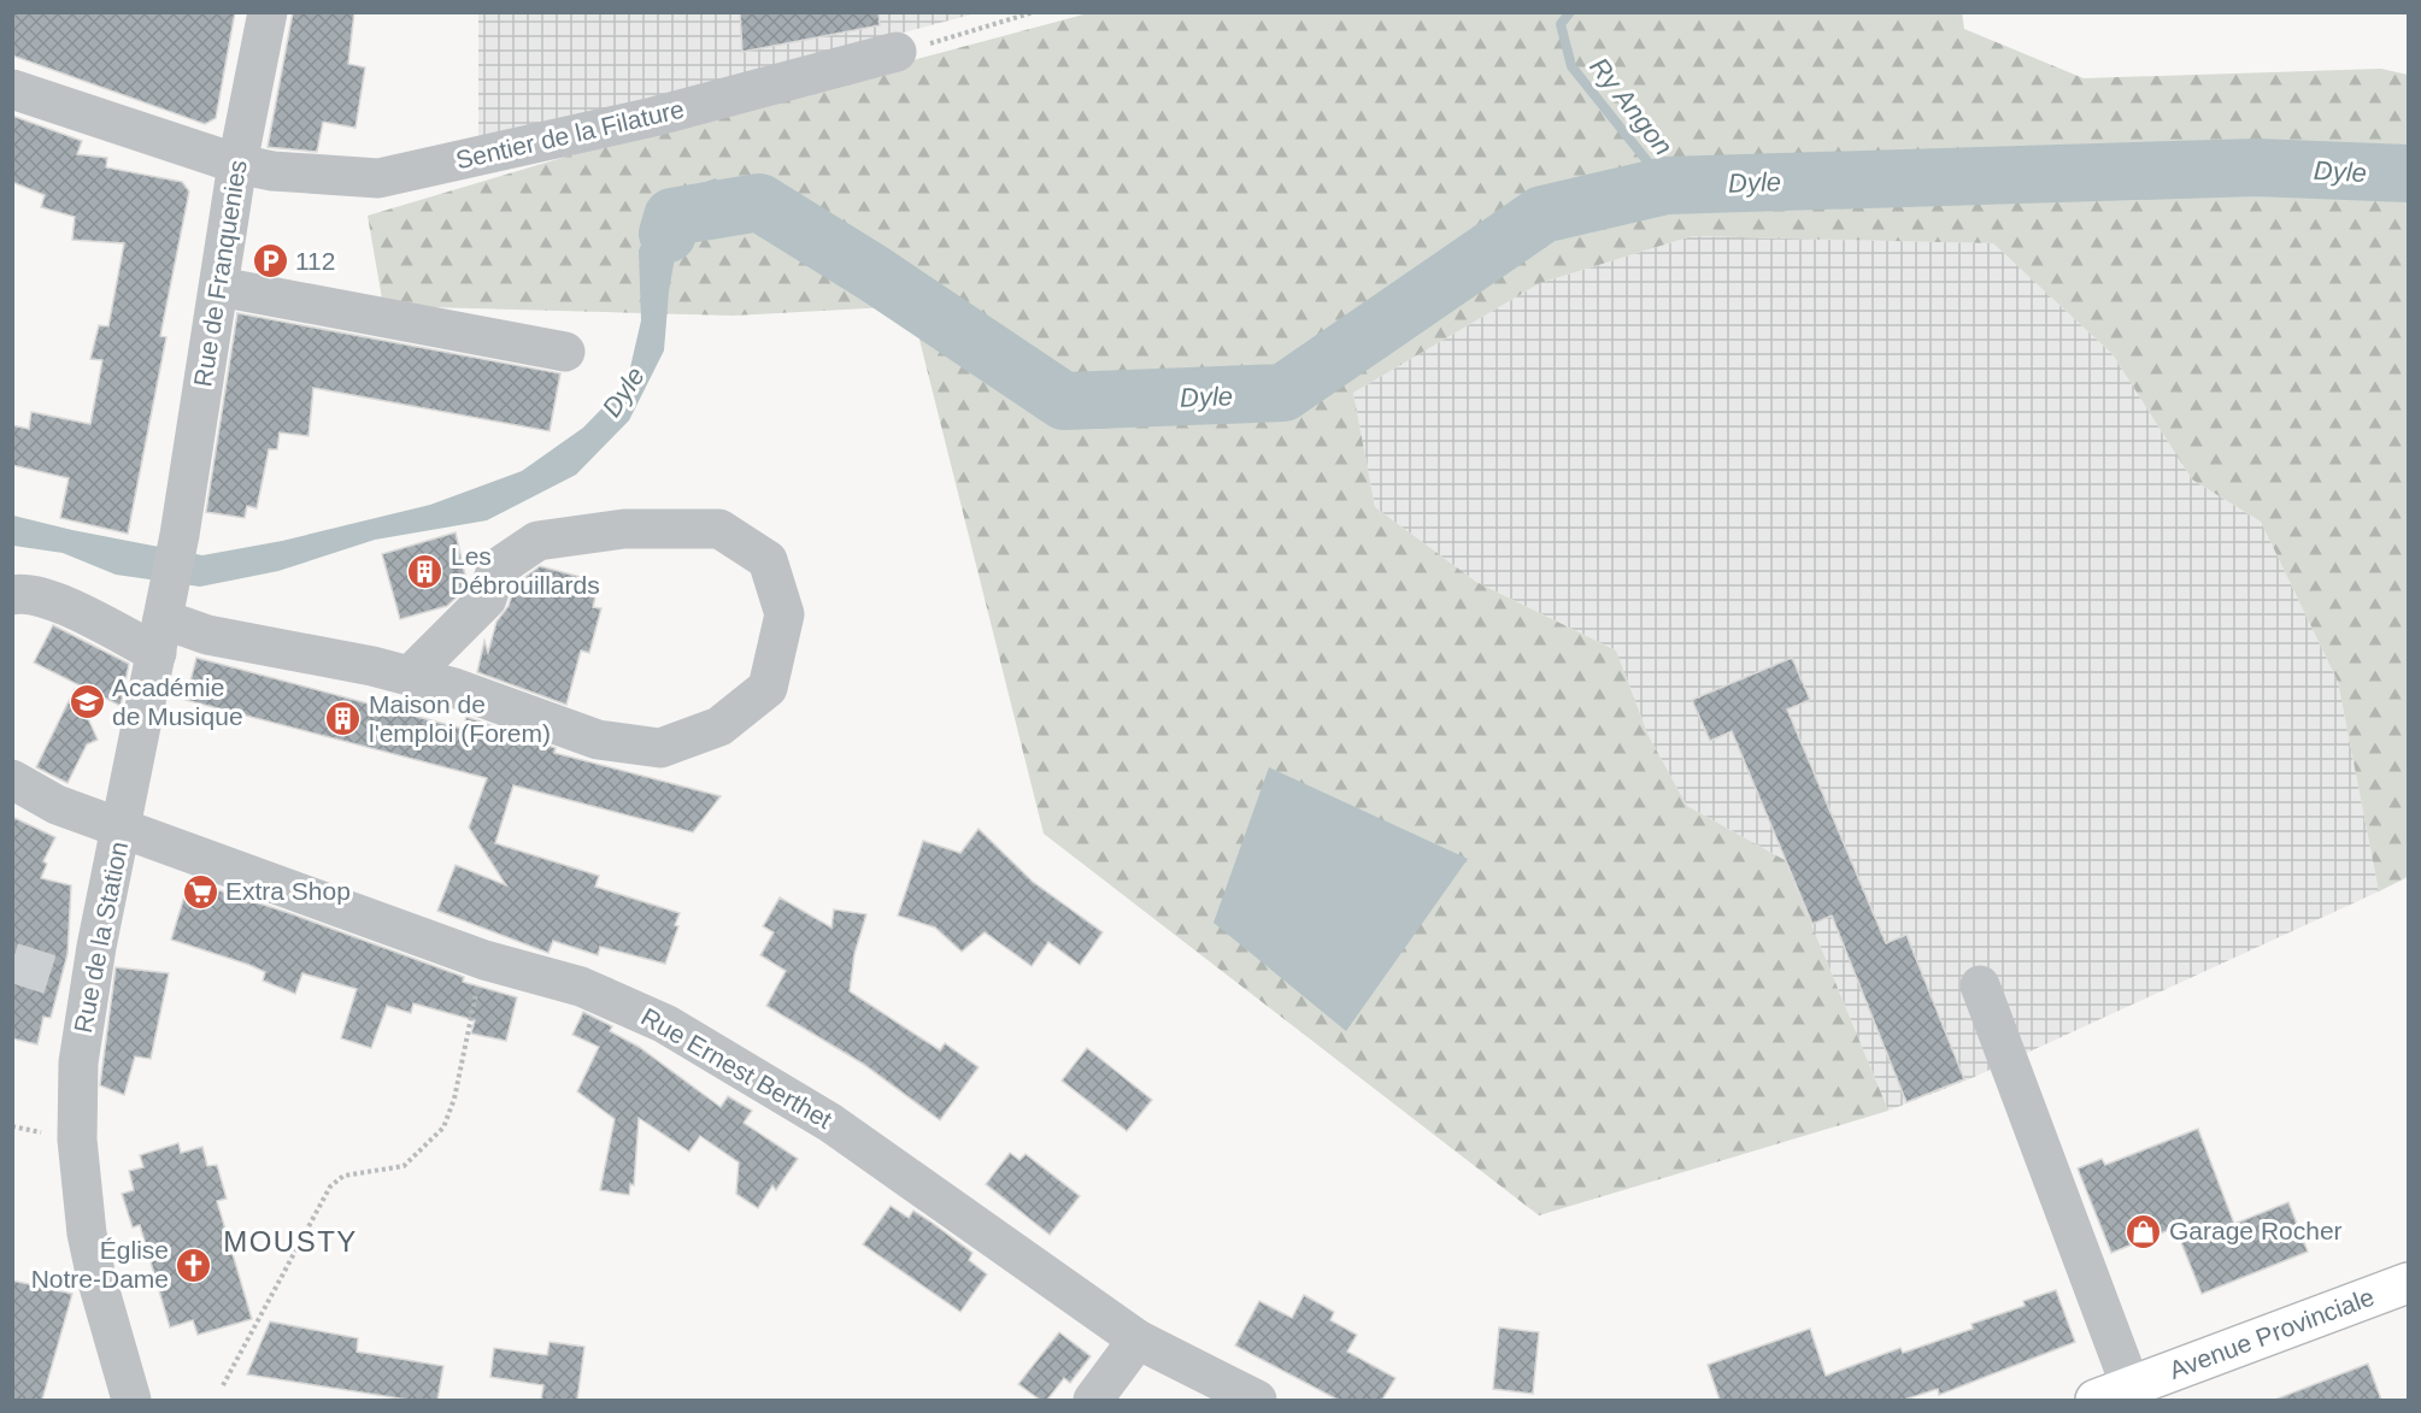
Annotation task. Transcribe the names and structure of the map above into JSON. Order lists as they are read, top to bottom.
{
  "streets": {
    "main road": ["Avenue Provinciale"],
    "street": [
      "Sentier de la Filature",
      "Rue de Franquenies",
      "Rue de la Station",
      "Rue Ernest Berthet"
    ]
  },
  "crossings": [
    ["Sentier de la Filature", "Rue de Franquenies"],
    ["Rue de Franquenies", "Rue de la Station"],
    ["Rue de la Station", "Rue Ernest Berthet"]
  ],
  "districts": ["MOUSTY"],
  "water": ["Ry Angon", "Dyle"],
  "places": {
    "parking": ["112"],
    "building": ["Les Débrouillards", "Maison de l'emploi (Forem)"],
    "school or university": ["Académie de Musique"],
    "supermarket": ["Extra Shop"],
    "shop": ["Garage Rocher"],
    "church": ["Église Notre-Dame"]
  }
}
